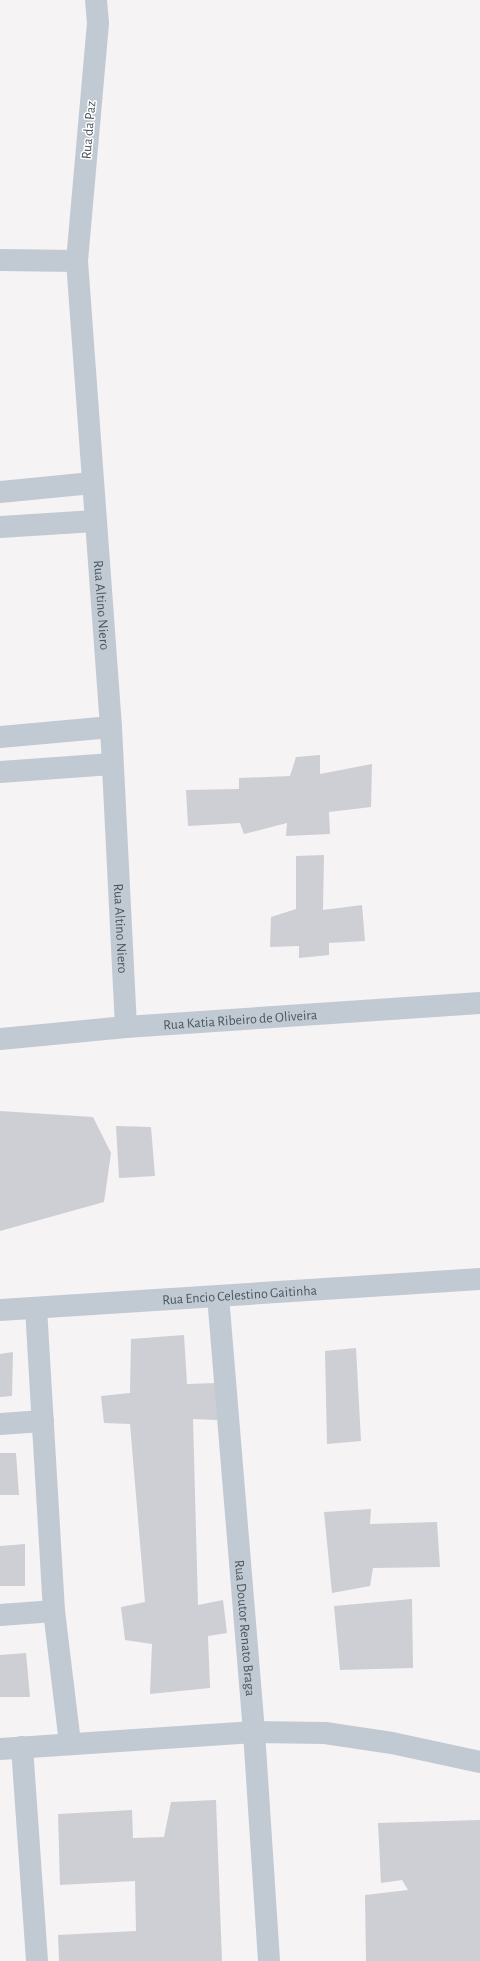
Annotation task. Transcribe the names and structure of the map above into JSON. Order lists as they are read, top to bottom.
{
  "streets": {
    "street": [
      "Rua da Paz",
      "Rua Altino Niero",
      "Rua Katia Ribeiro de Oliveira",
      "Rua Encio Celestino Gaitinha",
      "Rua Doutor Renato Braga"
    ]
  },
  "crossings": [
    ["Rua da Paz", "Rua Altino Niero"],
    ["Rua Altino Niero", "Rua Katia Ribeiro de Oliveira"],
    ["Rua Encio Celestino Gaitinha", "Rua Doutor Renato Braga"]
  ]
}
